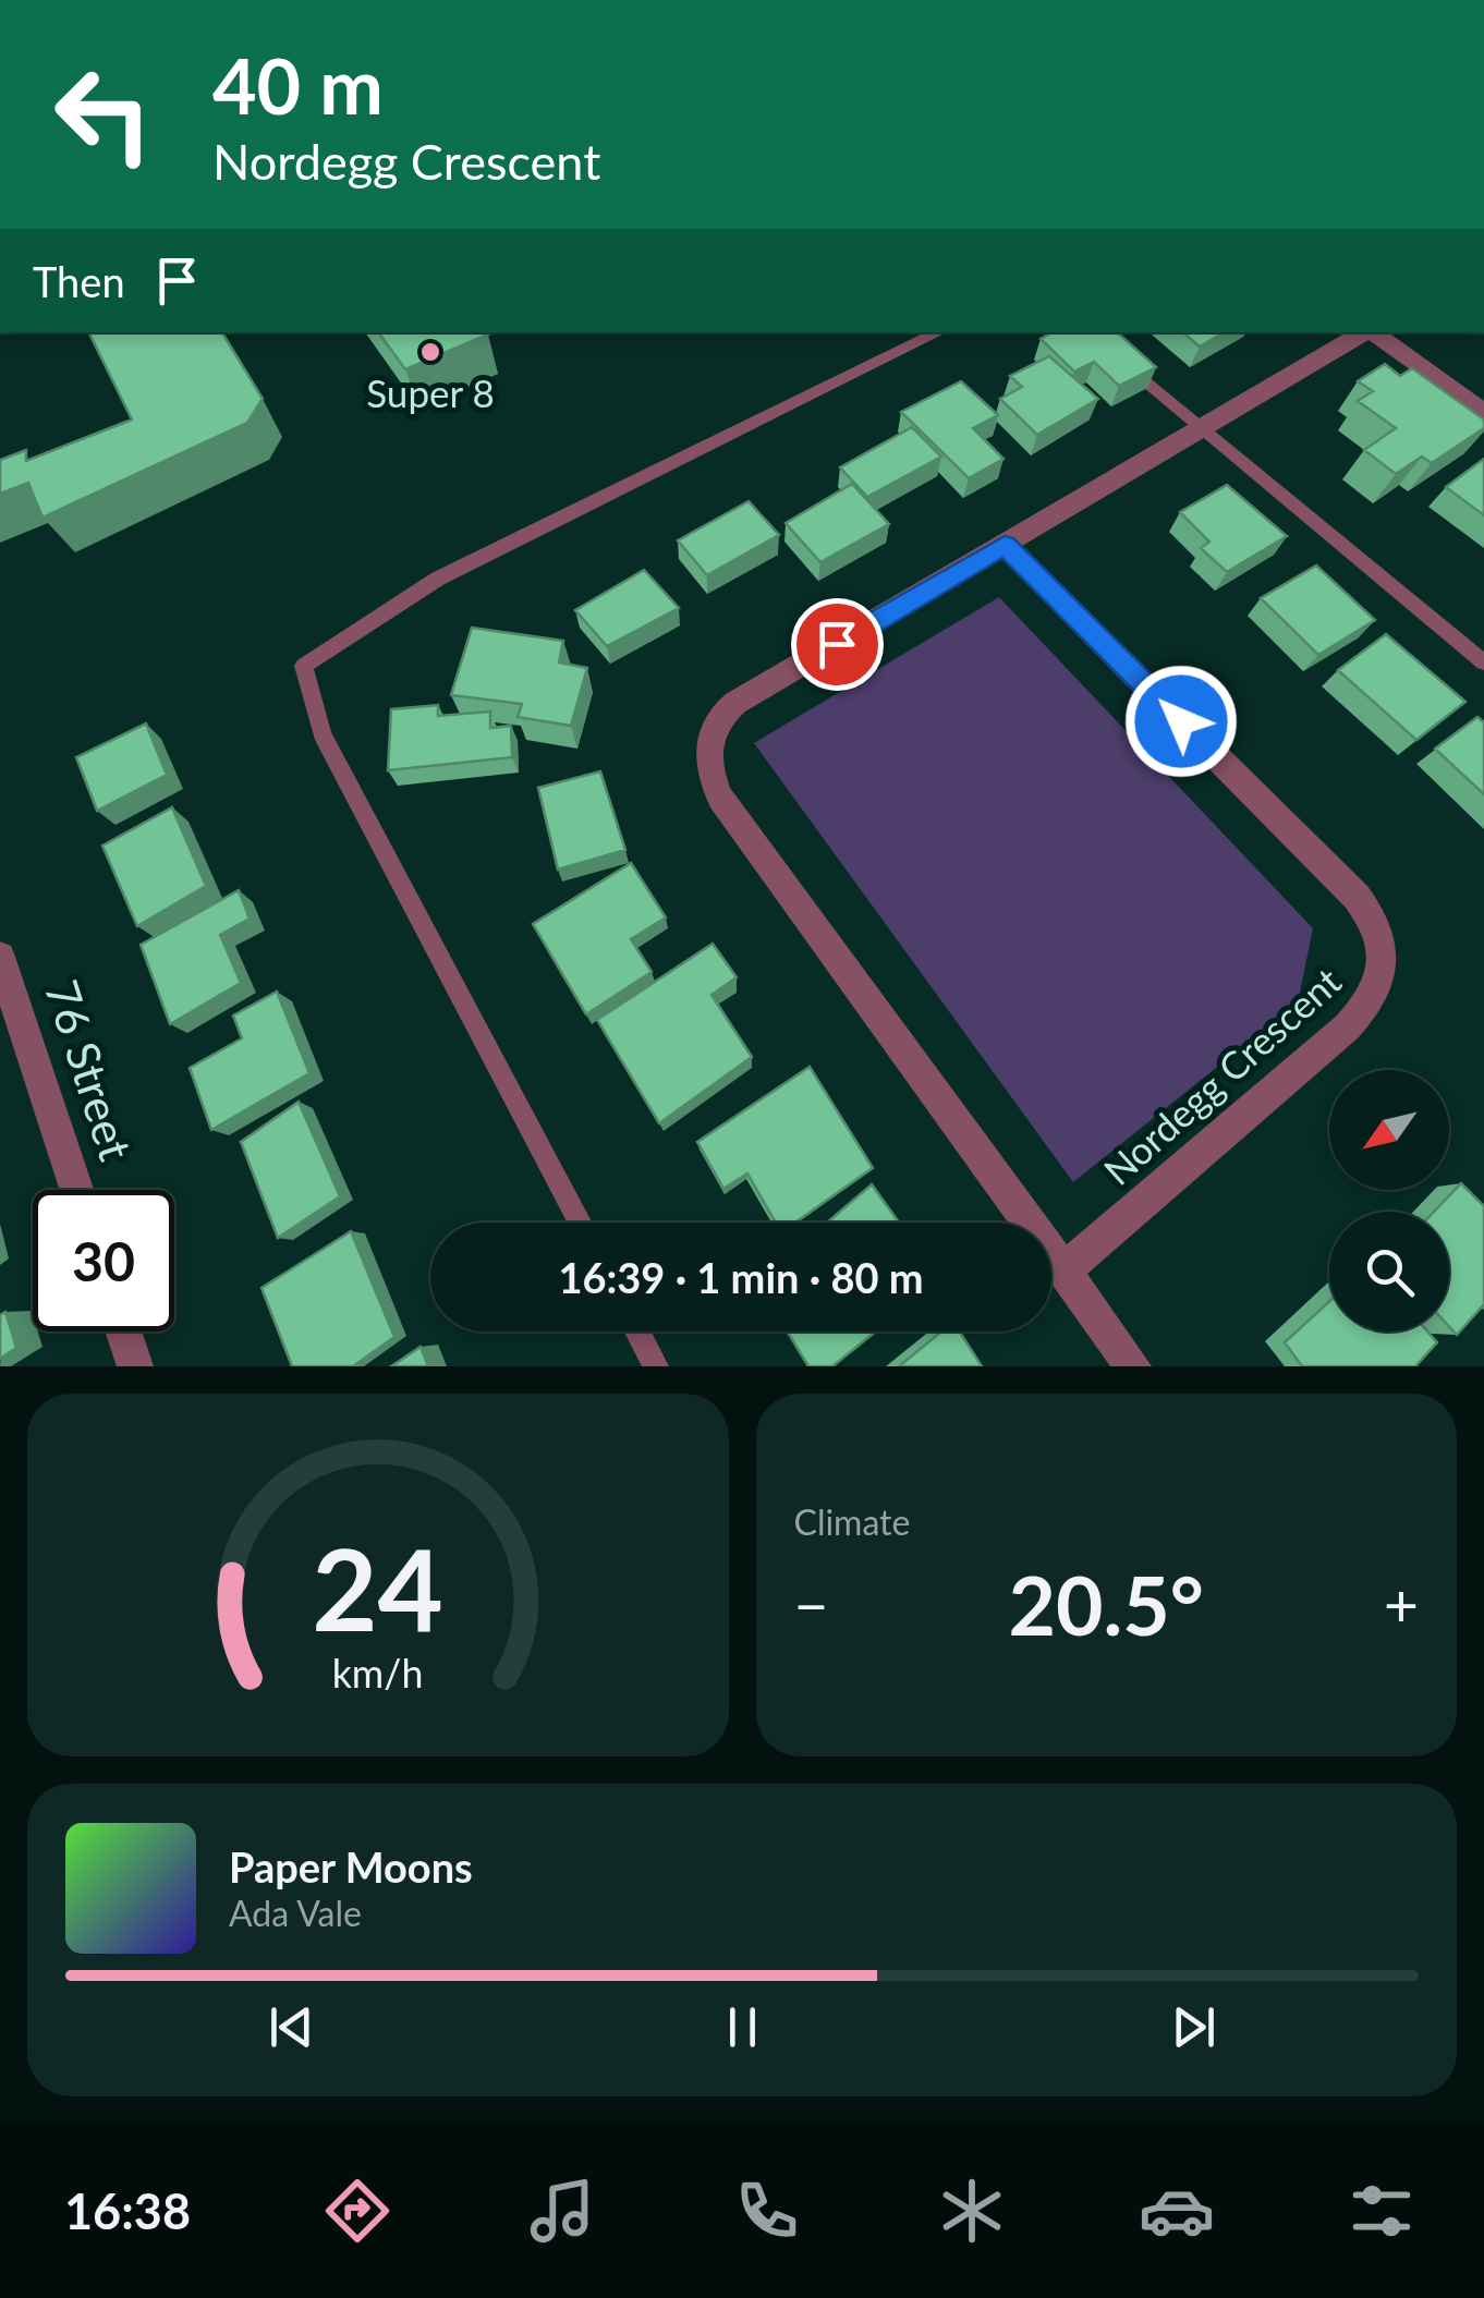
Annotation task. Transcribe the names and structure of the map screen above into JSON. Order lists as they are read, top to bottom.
{
  "streets": {
    "street": ["76 Street", "Nordegg Crescent"]
  },
  "places": ["Super 8"],
  "north": "bottom left",
  "page": {
    "turn": ["40 m", "Nordegg Crescent"],
    "then": "Then",
    "limit": "30",
    "trip": "16:39 · 1 min · 80 m",
    "tile": "Climate",
    "heat": ["−", "20.5°", "+"],
    "song": ["Paper Moons", "Ada Vale"],
    "tabs": "16:38",
    "gauge": ["24", "km/h"]
  }
}
